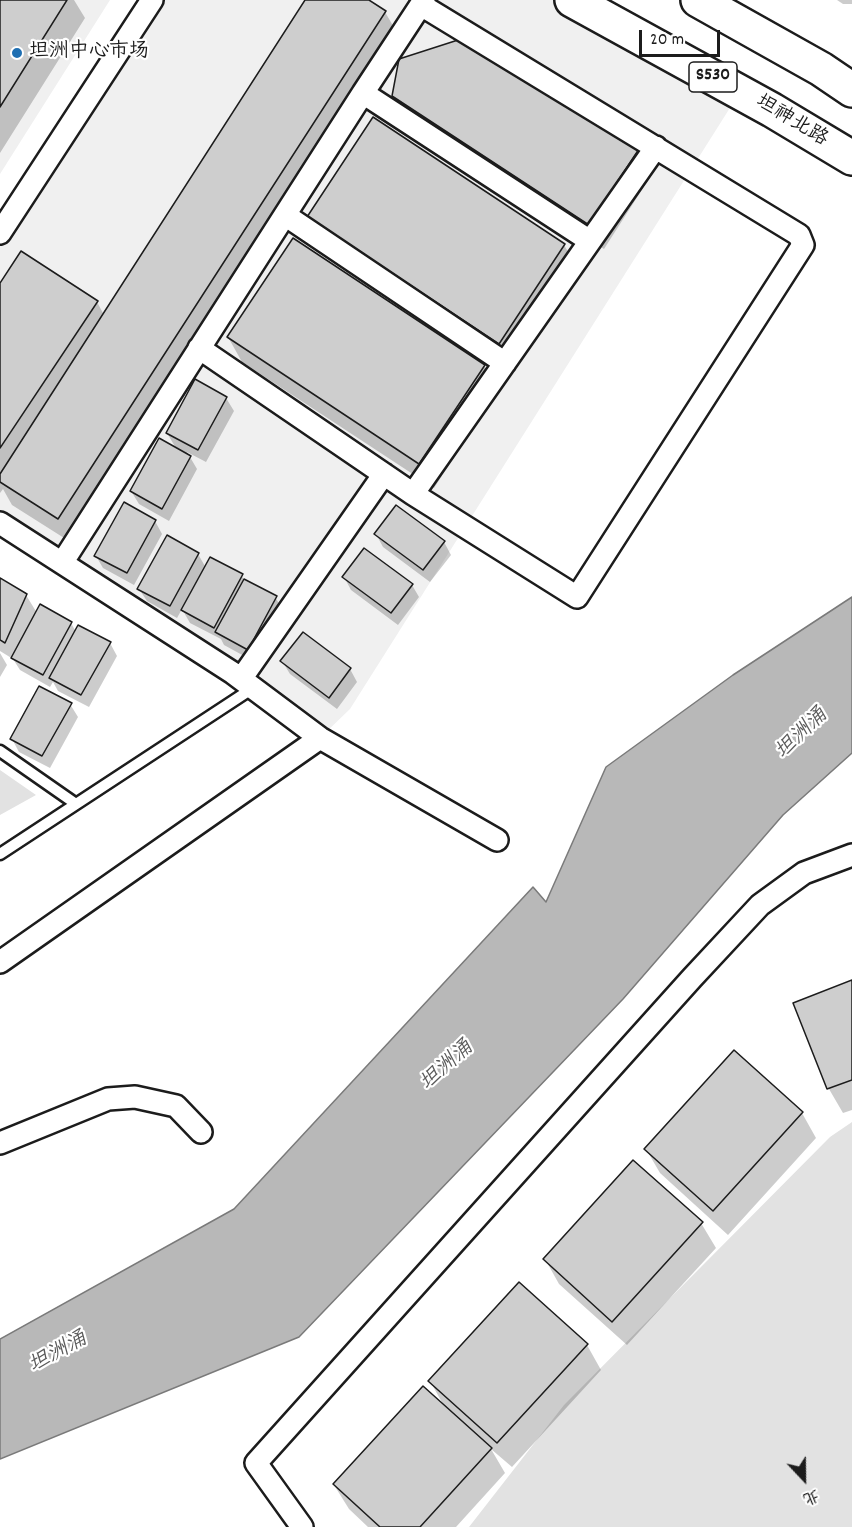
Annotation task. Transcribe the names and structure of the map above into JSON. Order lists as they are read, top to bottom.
{
  "streets": {
    "main road": ["S530", "坦神北路"]
  },
  "water": ["坦洲涌"],
  "places": ["坦洲中心市场"],
  "scale_bar": "20 m",
  "north": "bottom"
}
